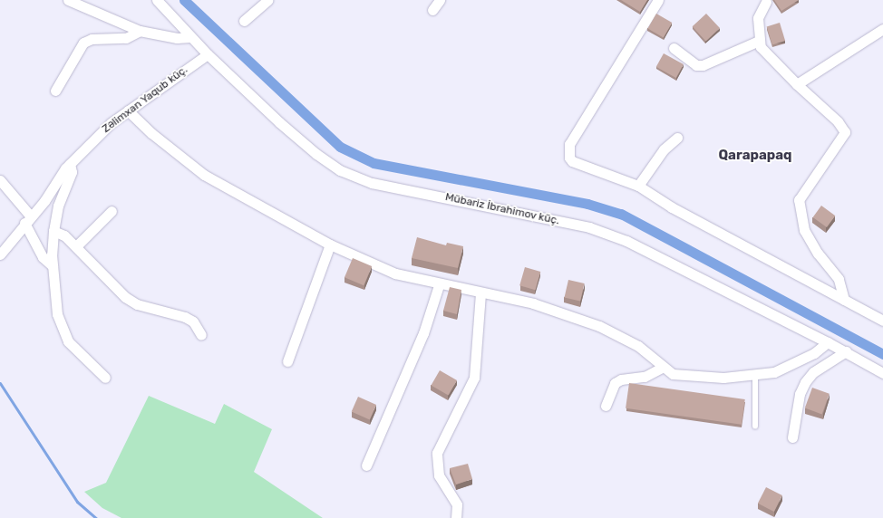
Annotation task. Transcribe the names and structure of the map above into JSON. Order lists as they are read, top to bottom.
{
  "streets": {
    "street": ["Zəlimxan Yaqub küç.", "Mübariz İbrahimov küç."]
  },
  "crossings": [
    ["Zəlimxan Yaqub küç.", "Mübariz İbrahimov küç."]
  ],
  "districts": ["Qarapapaq"]
}
